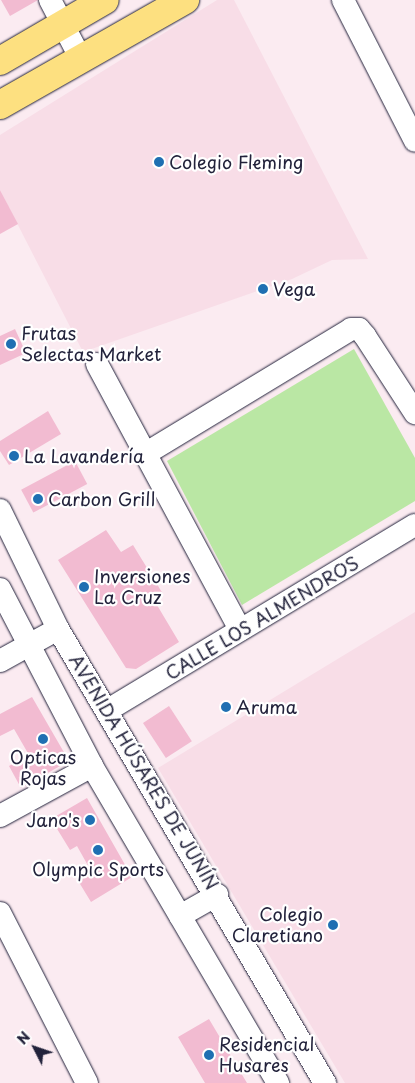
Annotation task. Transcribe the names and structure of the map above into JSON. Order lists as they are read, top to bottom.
{
  "streets": {
    "street": ["CALLE LOS ALMENDROS", "AVENIDA HÚSARES DE JUNÍN"]
  },
  "crossings": [
    ["CALLE LOS ALMENDROS", "AVENIDA HÚSARES DE JUNÍN"]
  ],
  "places": [
    "Colegio Fleming",
    "Vega",
    "Frutas Selectas Market",
    "La Lavandería",
    "Carbon Grill",
    "Inversiones La Cruz",
    "Aruma",
    "Opticas Rojas",
    "Jano's",
    "Olympic Sports",
    "Colegio Claretiano",
    "Residencial Husares"
  ],
  "north": "top left"
}
